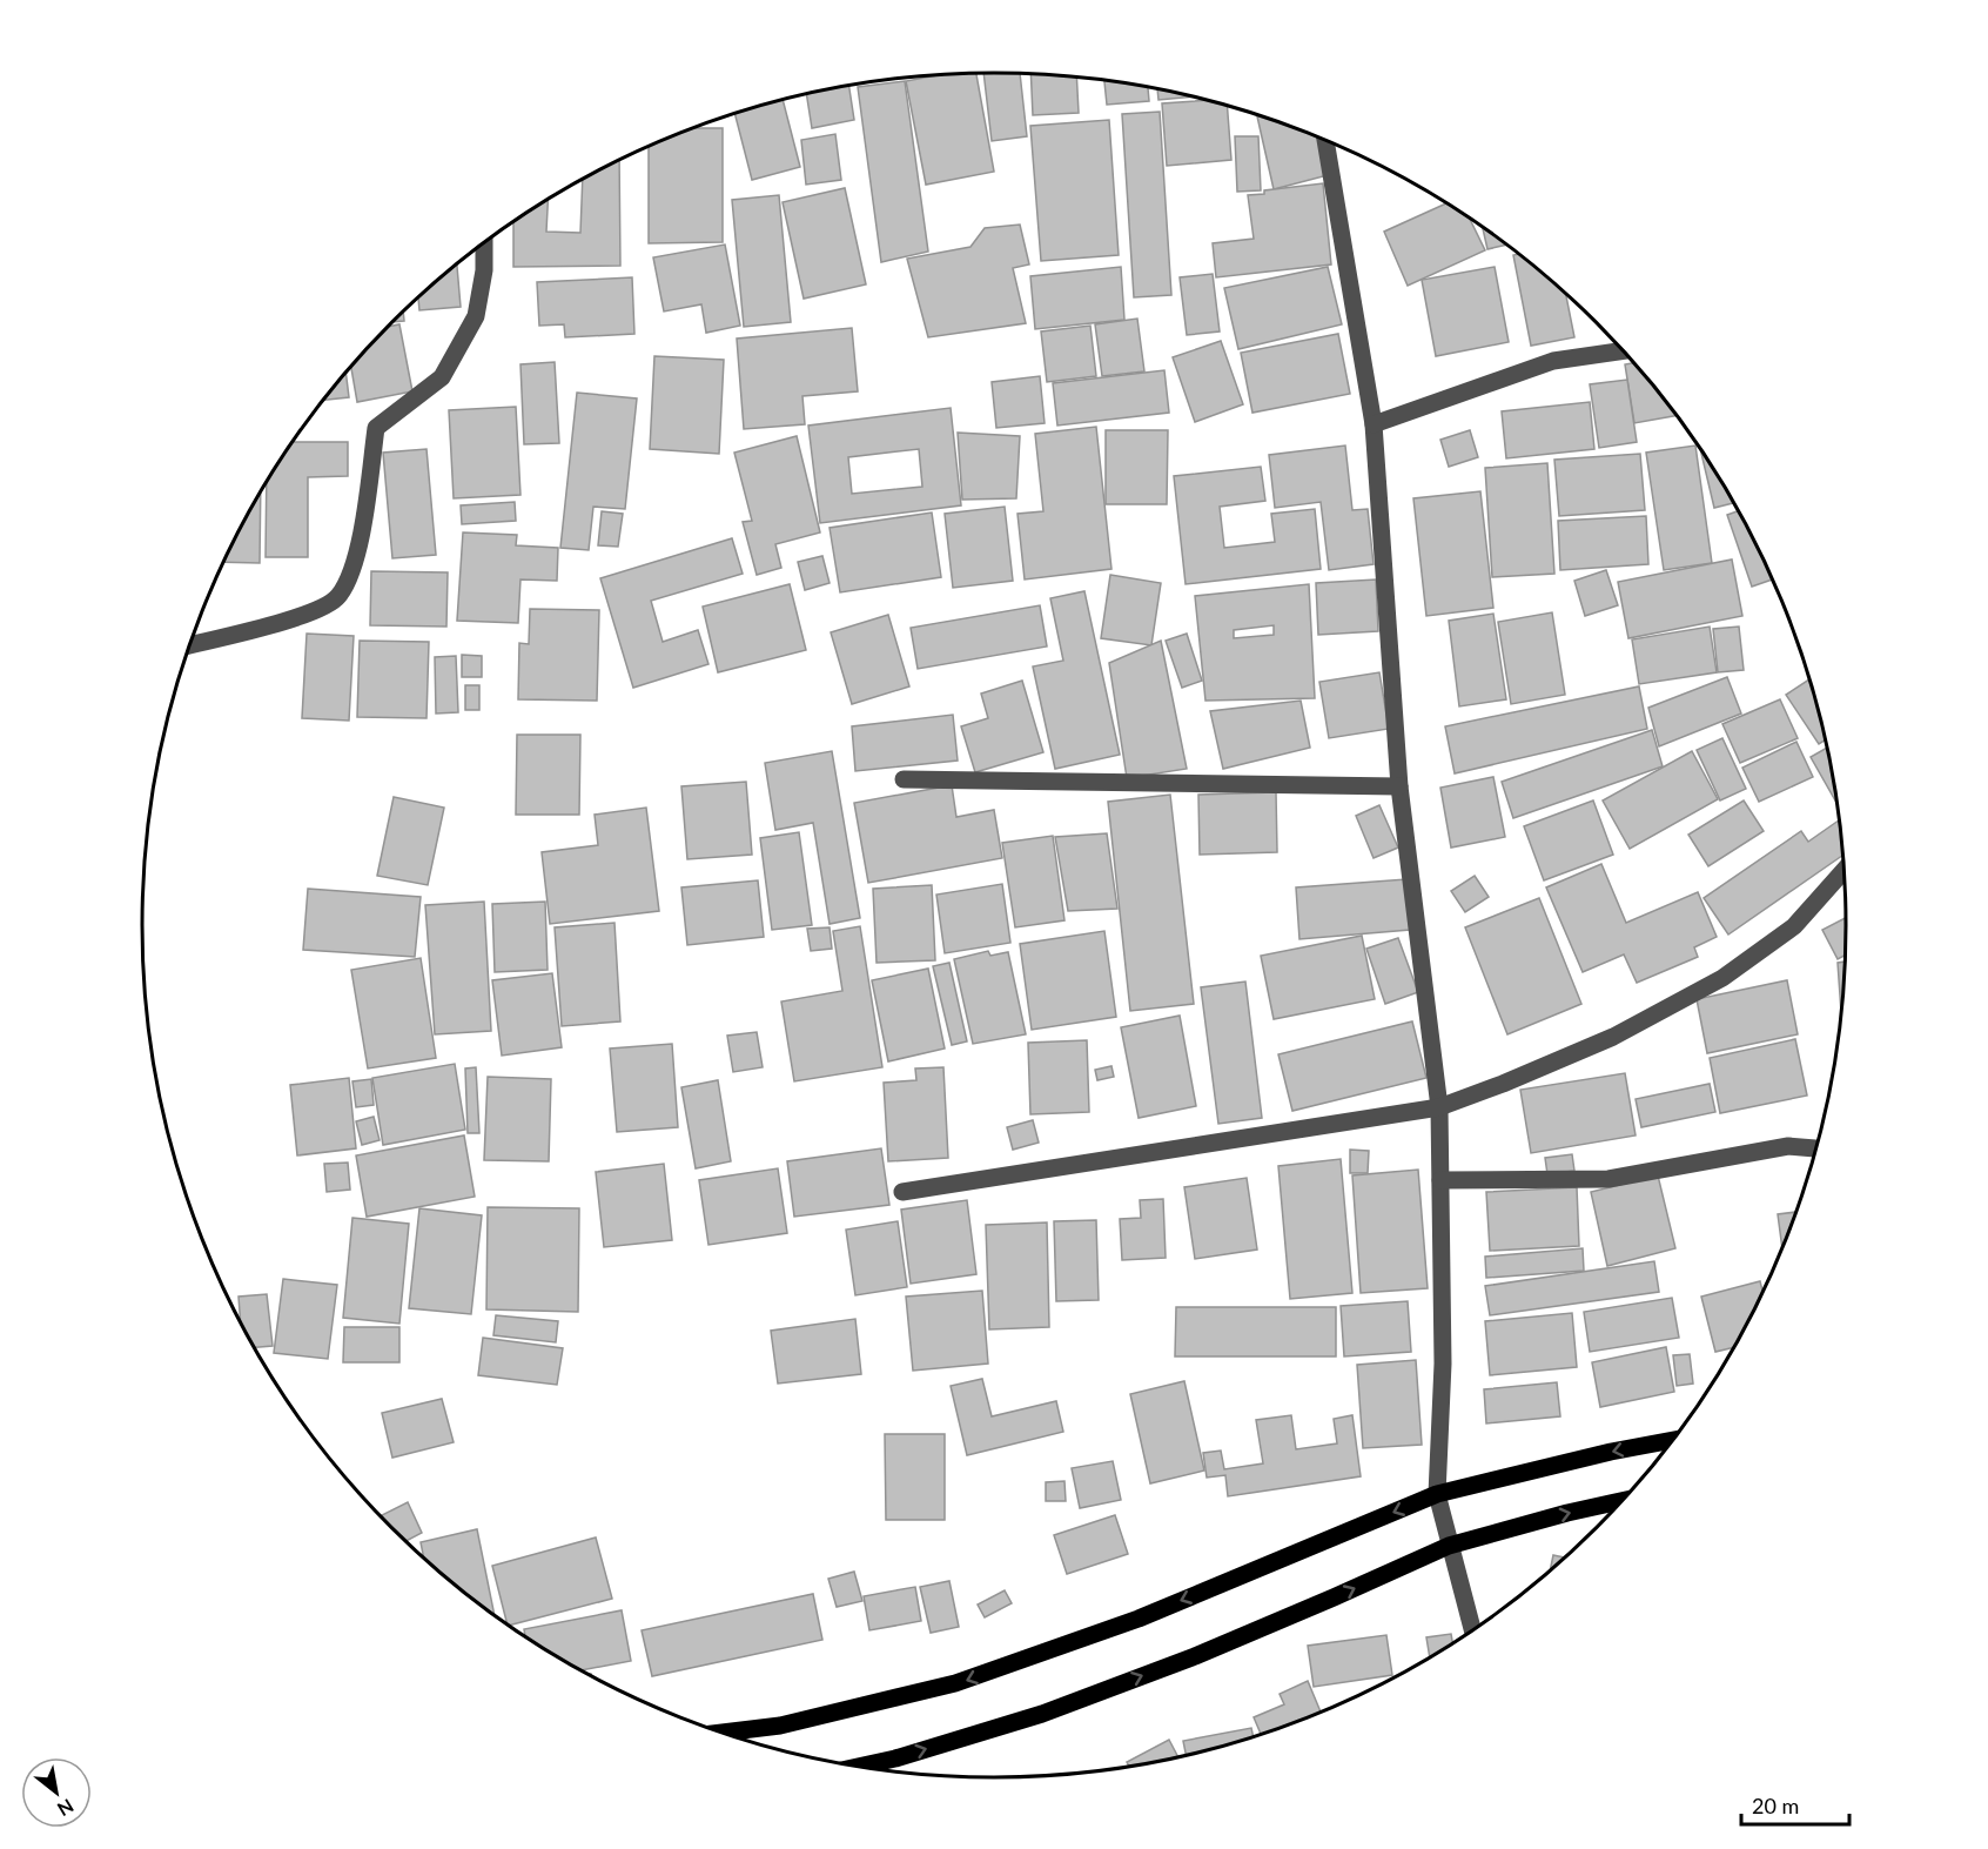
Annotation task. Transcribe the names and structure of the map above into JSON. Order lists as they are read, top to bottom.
{
  "scale_bar": "20 m",
  "north": "bottom right"
}
